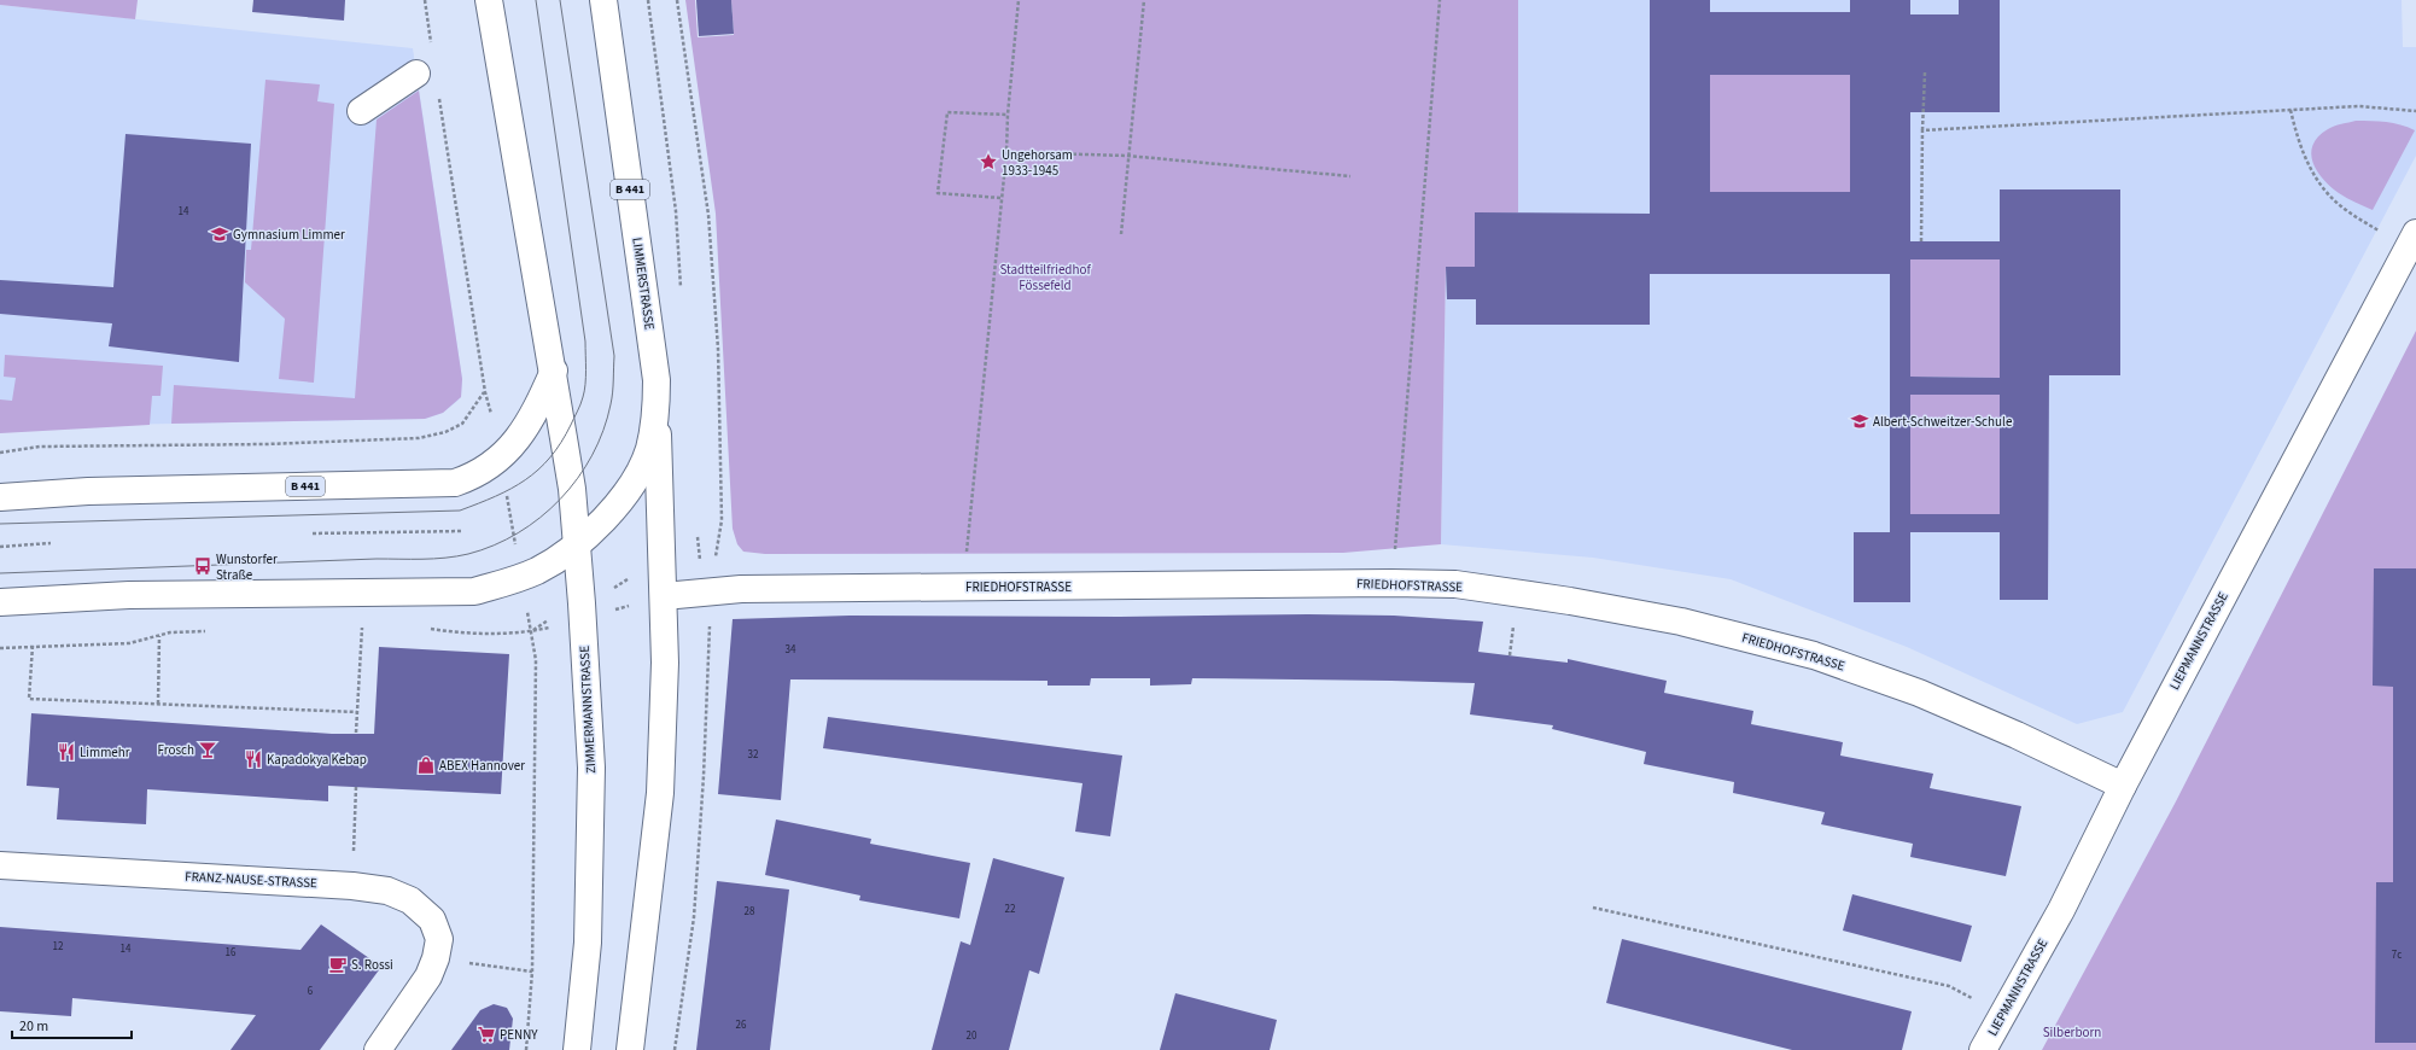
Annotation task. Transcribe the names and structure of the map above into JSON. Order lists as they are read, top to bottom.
{
  "streets": {
    "main road": [
      "B 441",
      "LIMMERSTRASSE",
      "FRIEDHOFSTRASSE",
      "LIEPMANNSTRASSE",
      "ZIMMERMANNSTRASSE",
      "FRANZ-NAUSE-STRASSE"
    ]
  },
  "crossings": [
    ["B 441", "LIMMERSTRASSE"],
    ["B 441", "ZIMMERMANNSTRASSE"],
    ["LIMMERSTRASSE", "ZIMMERMANNSTRASSE"],
    ["FRIEDHOFSTRASSE", "LIEPMANNSTRASSE"]
  ],
  "parks": ["Stadtteilfriedhof Fössefeld", "Silberborn"],
  "places": {
    "place": ["Ungehorsam 1933-1945"],
    "school or university": ["Gymnasium Limmer", "Albert-Schweitzer-Schule"],
    "bus stop": ["Wunstorfer Straße"],
    "bar": ["Frosch"],
    "restaurant": ["Limmehr", "Kapadokya Kebap"],
    "shop": ["ABEX Hannover"],
    "cafe": ["S. Rossi"],
    "supermarket": ["PENNY"]
  },
  "house_numbers": [
    "14",
    "34",
    "32",
    "22",
    "28",
    "12",
    "14",
    "16",
    "7c",
    "6",
    "26",
    "20"
  ],
  "scale_bar": "20 m"
}
